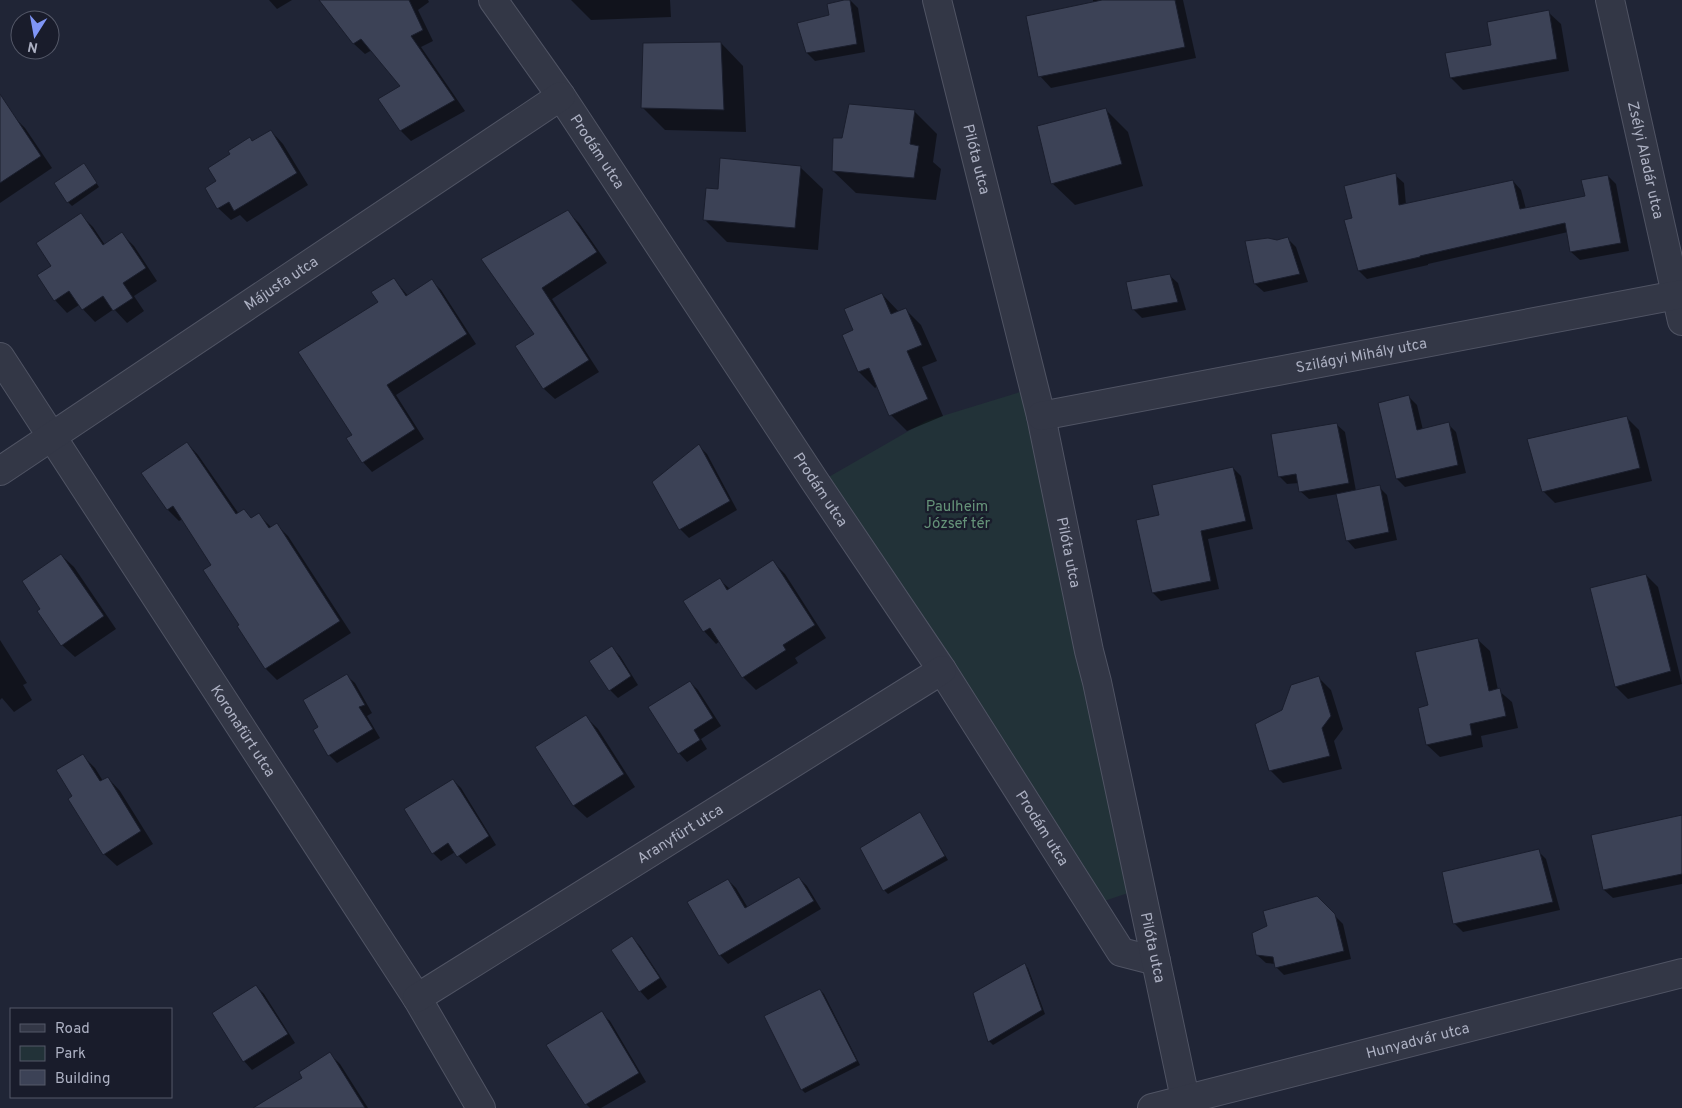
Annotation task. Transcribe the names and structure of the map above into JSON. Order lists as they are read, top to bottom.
{
  "streets": {
    "street": [
      "Prodám utca",
      "Pilóta utca",
      "Zsélyi Aladár utca",
      "Májusfa utca",
      "Szilágyi Mihály utca",
      "Koronafürt utca",
      "Aranyfürt utca",
      "Hunyadvár utca"
    ]
  },
  "crossings": [
    ["Prodám utca", "Pilóta utca"],
    ["Prodám utca", "Májusfa utca"],
    ["Prodám utca", "Aranyfürt utca"],
    ["Pilóta utca", "Szilágyi Mihály utca"],
    ["Pilóta utca", "Hunyadvár utca"],
    ["Zsélyi Aladár utca", "Szilágyi Mihály utca"],
    ["Májusfa utca", "Koronafürt utca"],
    ["Koronafürt utca", "Aranyfürt utca"]
  ],
  "parks": ["Paulheim József tér"],
  "legend": ["Road", "Park", "Building"],
  "north": "bottom"
}
